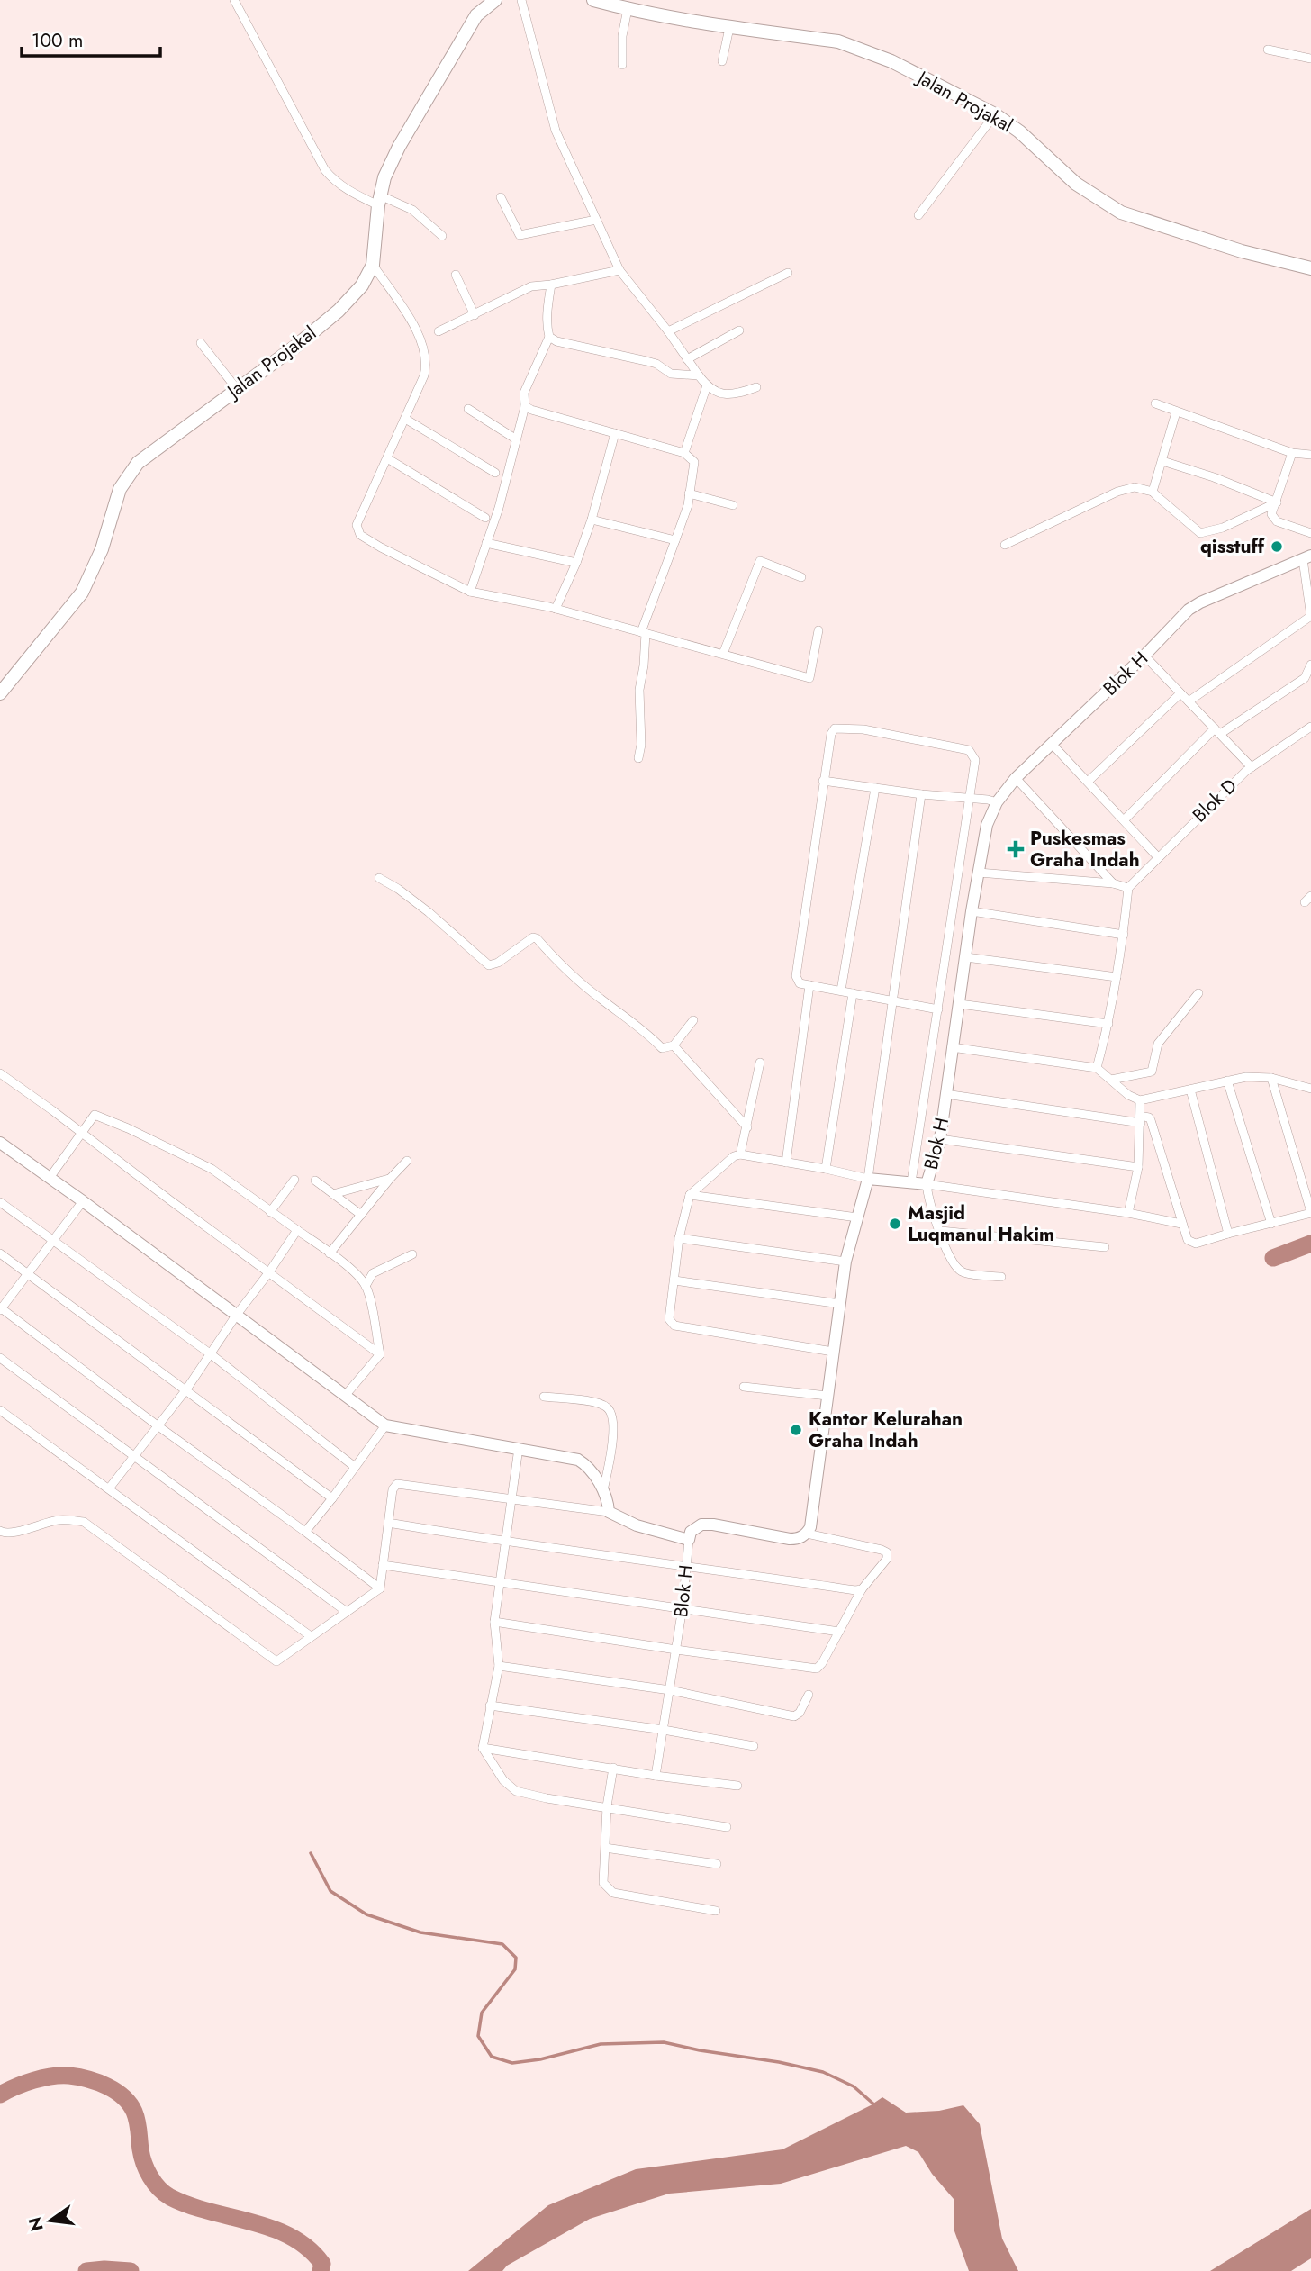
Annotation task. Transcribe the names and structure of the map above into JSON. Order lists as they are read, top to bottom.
{
  "streets": {
    "main road": ["Jalan Projakal"],
    "street": ["Blok H", "Blok D"]
  },
  "places": {
    "other": ["qisstuff", "Masjid Luqmanul Hakim", "Kantor Kelurahan Graha Indah"],
    "health": ["Puskesmas Graha Indah"]
  },
  "scale_bar": "100 m",
  "north": "left"
}
